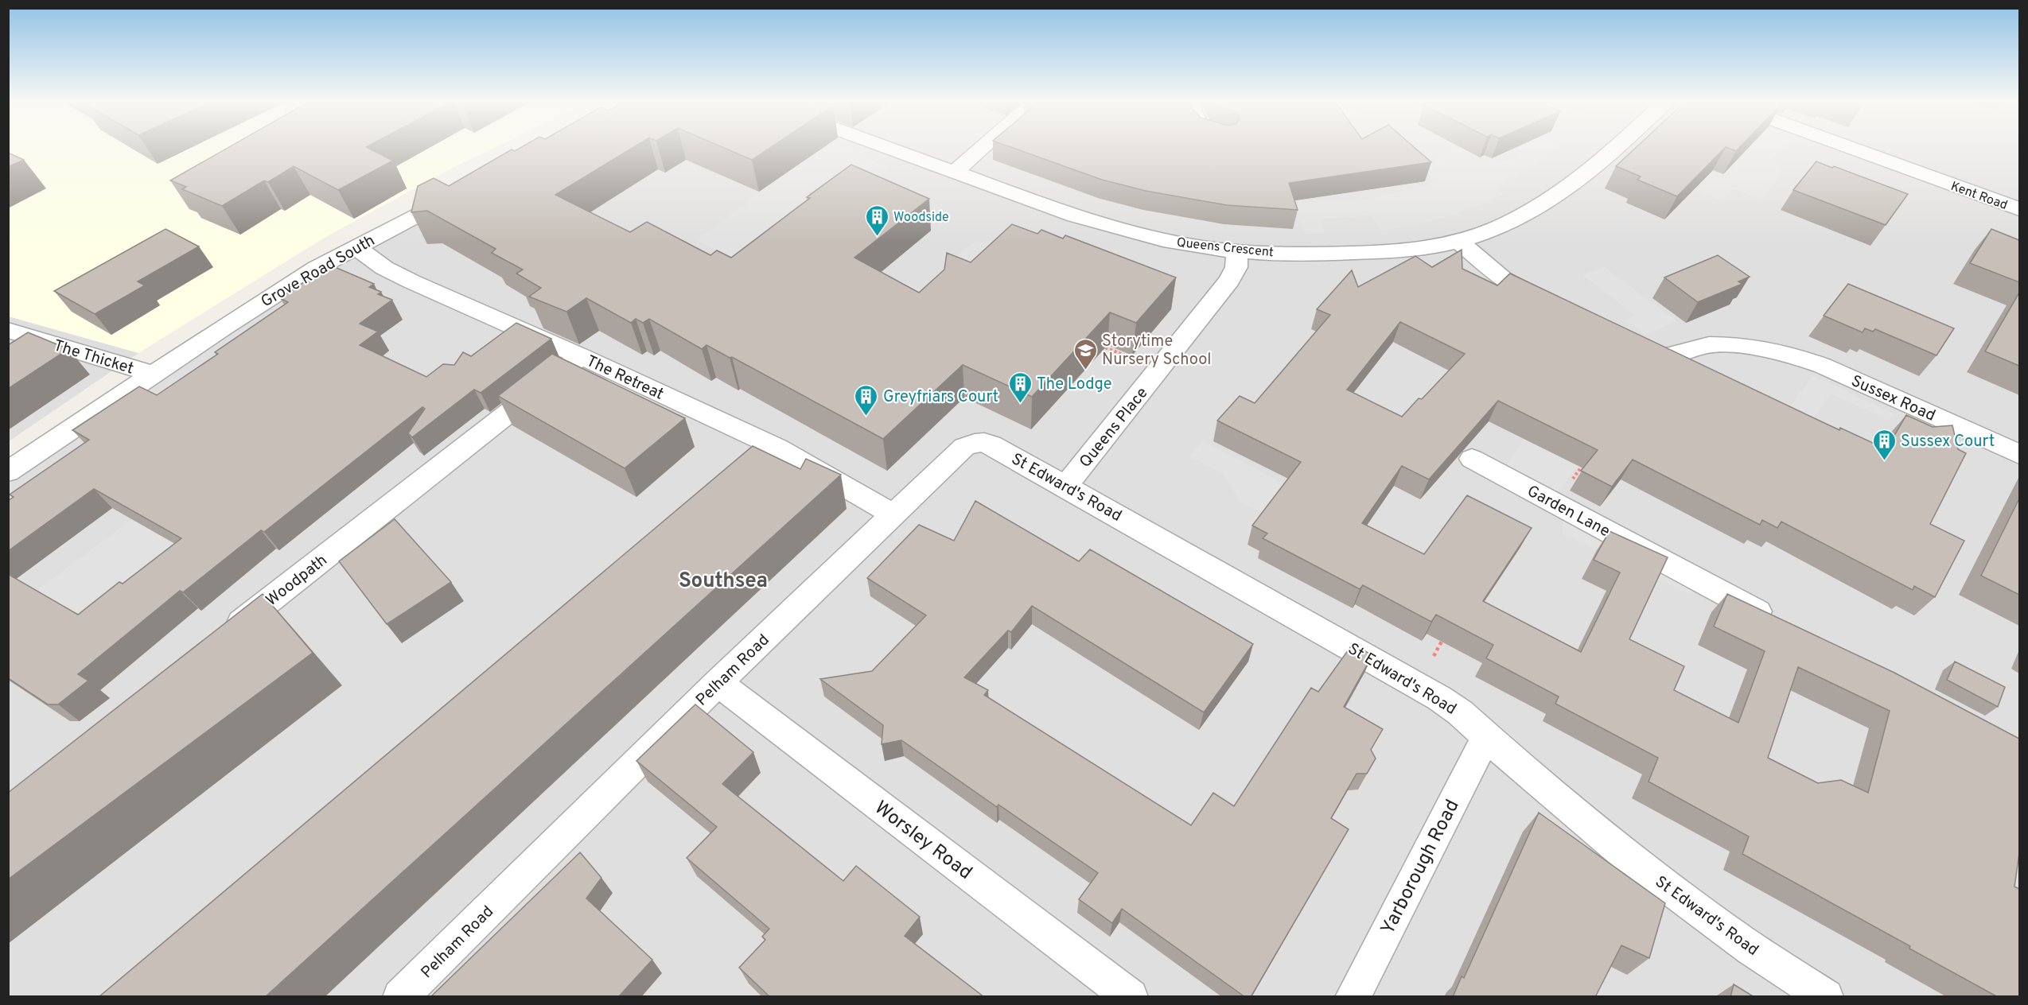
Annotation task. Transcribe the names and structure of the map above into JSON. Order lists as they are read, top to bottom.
{
  "streets": {
    "street": [
      "Kent Road",
      "Queens Crescent",
      "Grove Road South",
      "The Thicket",
      "The Retreat",
      "Sussex Road",
      "Queens Place",
      "St Edward's Road",
      "Garden Lane",
      "Woodpath",
      "Pelham Road",
      "Worsley Road",
      "Yarborough Road"
    ]
  },
  "crossings": [
    ["Queens Crescent", "Queens Place"],
    ["Grove Road South", "The Thicket"],
    ["Grove Road South", "The Retreat"],
    ["The Retreat", "Woodpath"],
    ["The Retreat", "Pelham Road"],
    ["Queens Place", "St Edward's Road"],
    ["St Edward's Road", "Pelham Road"],
    ["St Edward's Road", "Yarborough Road"],
    ["Pelham Road", "Worsley Road"]
  ],
  "districts": ["Southsea"],
  "places": {
    "building": [
      "Woodside",
      "The Lodge",
      "Greyfriars Court",
      "Sussex Court"
    ],
    "school or university": ["Storytime Nursery School"]
  }
}
